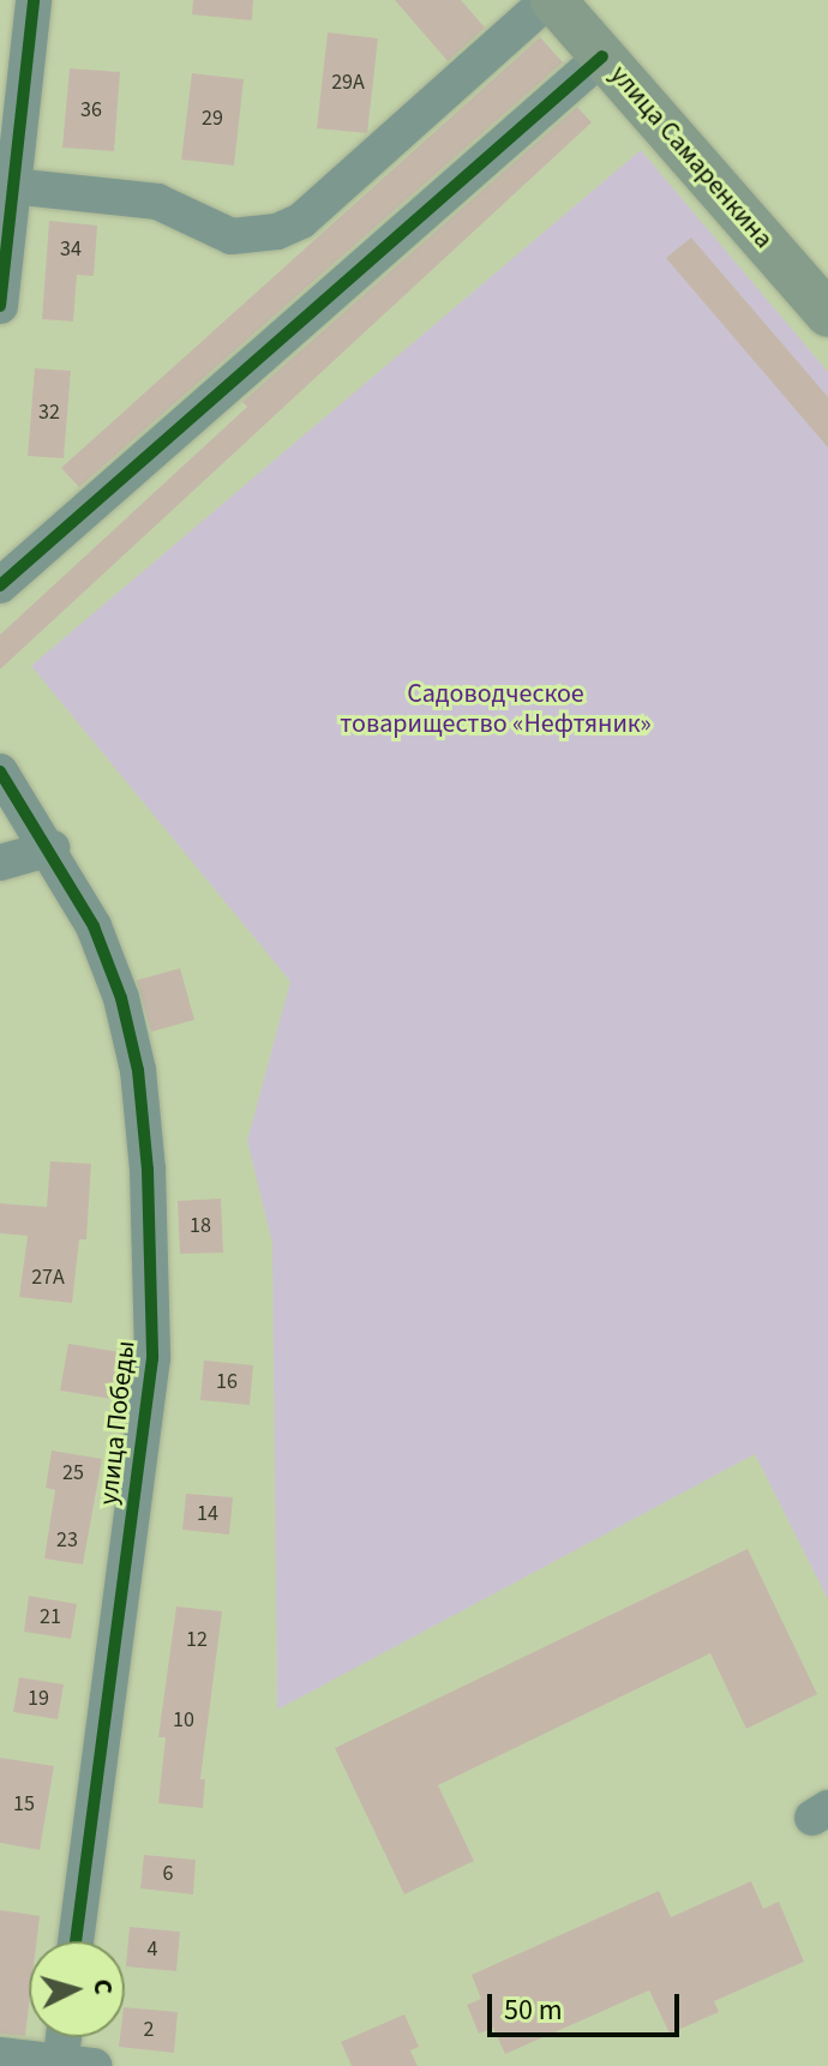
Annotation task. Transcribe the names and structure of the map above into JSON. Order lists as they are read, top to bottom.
{
  "streets": {
    "main road": ["улица Самаренкина"],
    "street": ["улица Победы"]
  },
  "parks": ["Садоводческое товарищество «Нефтяник»"],
  "house_numbers": [
    "29А",
    "36",
    "29",
    "34",
    "32",
    "18",
    "27А",
    "16",
    "25",
    "14",
    "23",
    "21",
    "12",
    "19",
    "10",
    "15",
    "6",
    "4",
    "2"
  ],
  "scale_bar": "50 m",
  "north": "right"
}
